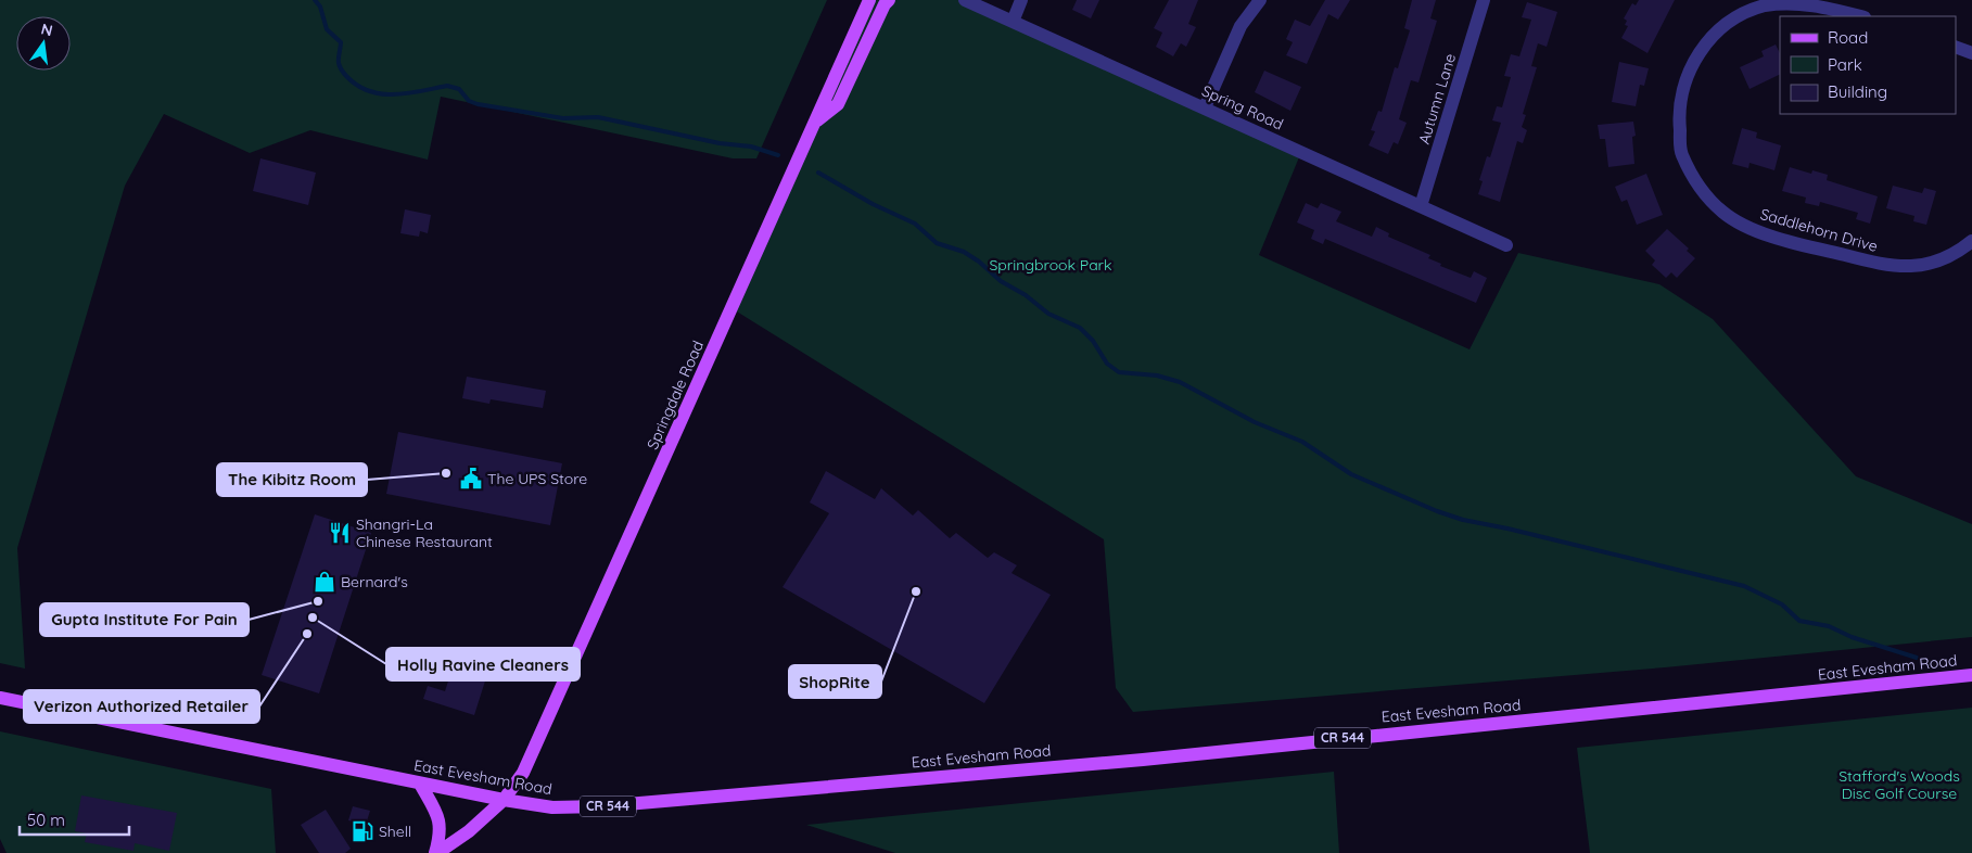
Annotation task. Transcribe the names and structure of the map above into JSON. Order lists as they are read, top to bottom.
{
  "streets": {
    "main road": ["Springdale Road", "East Evesham Road", "CR 544"],
    "street": ["Autumn Lane", "Spring Road", "Saddlehorn Drive"]
  },
  "crossings": [
    ["Autumn Lane", "Spring Road"],
    ["Springdale Road", "East Evesham Road"]
  ],
  "parks": ["Springbrook Park", "Stafford's Woods Disc Golf Course"],
  "places": {
    "other": [
      "The Kibitz Room",
      "ShopRite",
      "Gupta Institute For Pain",
      "Holly Ravine Cleaners",
      "Verizon Authorized Retailer"
    ],
    "public building": ["The UPS Store"],
    "restaurant": ["Shangri-La Chinese Restaurant"],
    "shop": ["Bernard's"],
    "fuel station": ["Shell"]
  },
  "legend": ["Road", "Park", "Building"],
  "scale_bar": "50 m",
  "north": "top"
}
